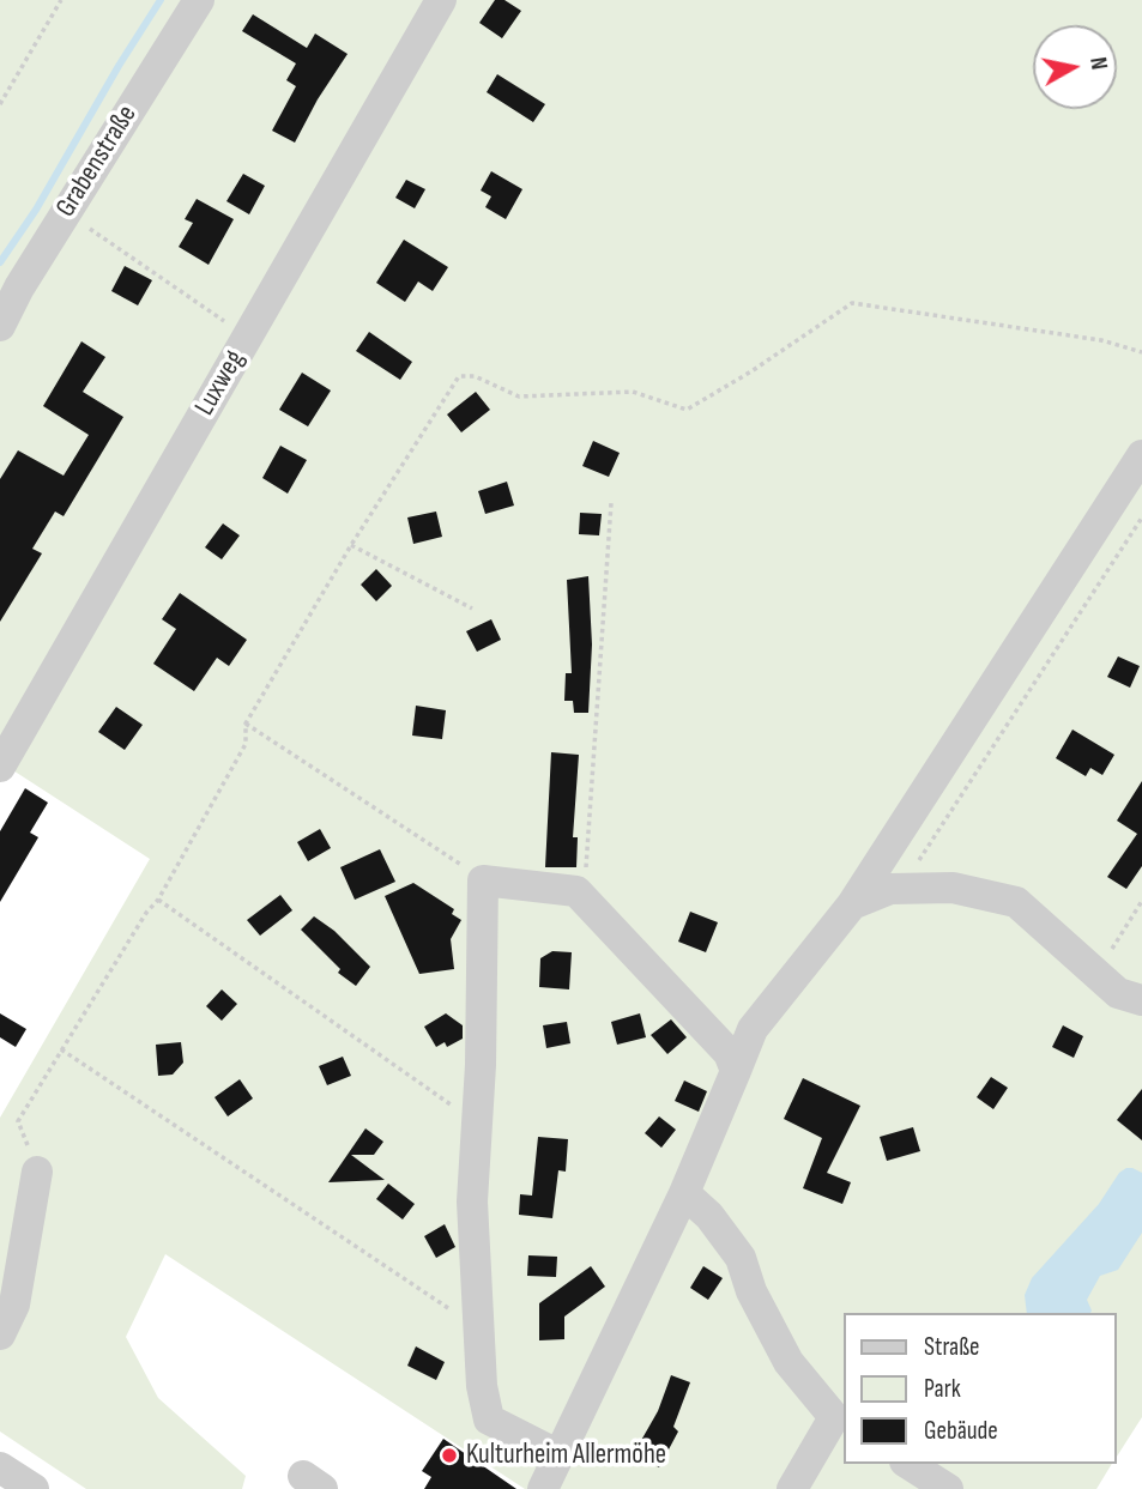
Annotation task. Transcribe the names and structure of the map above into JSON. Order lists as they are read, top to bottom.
{
  "streets": {
    "street": ["Grabenstraße", "Luxweg"]
  },
  "places": ["Kulturheim Allermöhe"],
  "legend": ["Straße", "Park", "Gebäude"],
  "north": "right"
}
